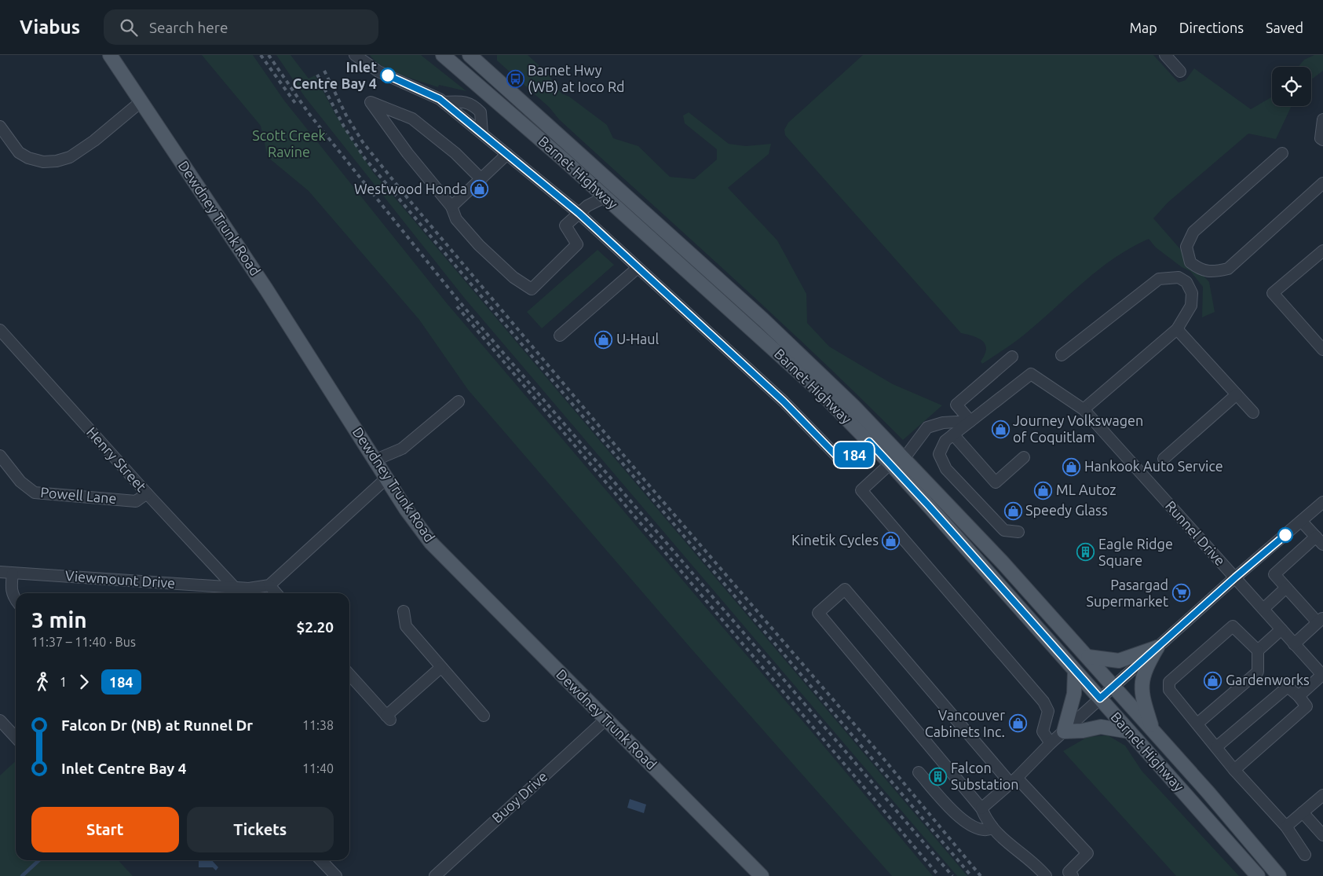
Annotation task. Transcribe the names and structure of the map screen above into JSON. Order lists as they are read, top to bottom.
{
  "streets": {
    "main road": ["Barnet Highway", "Dewdney Trunk Road"],
    "street": [
      "Henry Street",
      "Powell Lane",
      "Runnel Drive",
      "Viewmount Drive",
      "Buoy Drive"
    ]
  },
  "crossings": [
    ["Dewdney Trunk Road", "Buoy Drive"],
    ["Henry Street", "Powell Lane"],
    ["Henry Street", "Viewmount Drive"]
  ],
  "parks": ["Scott Creek Ravine"],
  "places": {
    "other": ["Inlet Centre Bay 4"],
    "bus stop": ["Barnet Hwy (WB) at Ioco Rd"],
    "shop": [
      "Westwood Honda",
      "U-Haul",
      "Journey Volkswagen of Coquitlam",
      "Hankook Auto Service",
      "ML Autoz",
      "Speedy Glass",
      "Kinetik Cycles",
      "Gardenworks",
      "Vancouver Cabinets Inc."
    ],
    "building": ["Eagle Ridge Square", "Falcon Substation"],
    "supermarket": ["Pasargad Supermarket"]
  },
  "lines": ["bus line 184"],
  "page": {
    "header": "Viabus",
    "search": "Search here",
    "nav": ["Map", "Directions", "Saved"],
    "on_map": "184",
    "heading": ["3 min", "11:37 – 11:40 · Bus", "$2.20"],
    "legs": ["1", "184"],
    "list": [
      {
        "name": "Falcon Dr (NB) at Runnel Dr",
        "value": "11:38"
      },
      {
        "name": "Inlet Centre Bay 4",
        "value": "11:40"
      }
    ],
    "buttons": ["Start", "Tickets"]
  }
}
